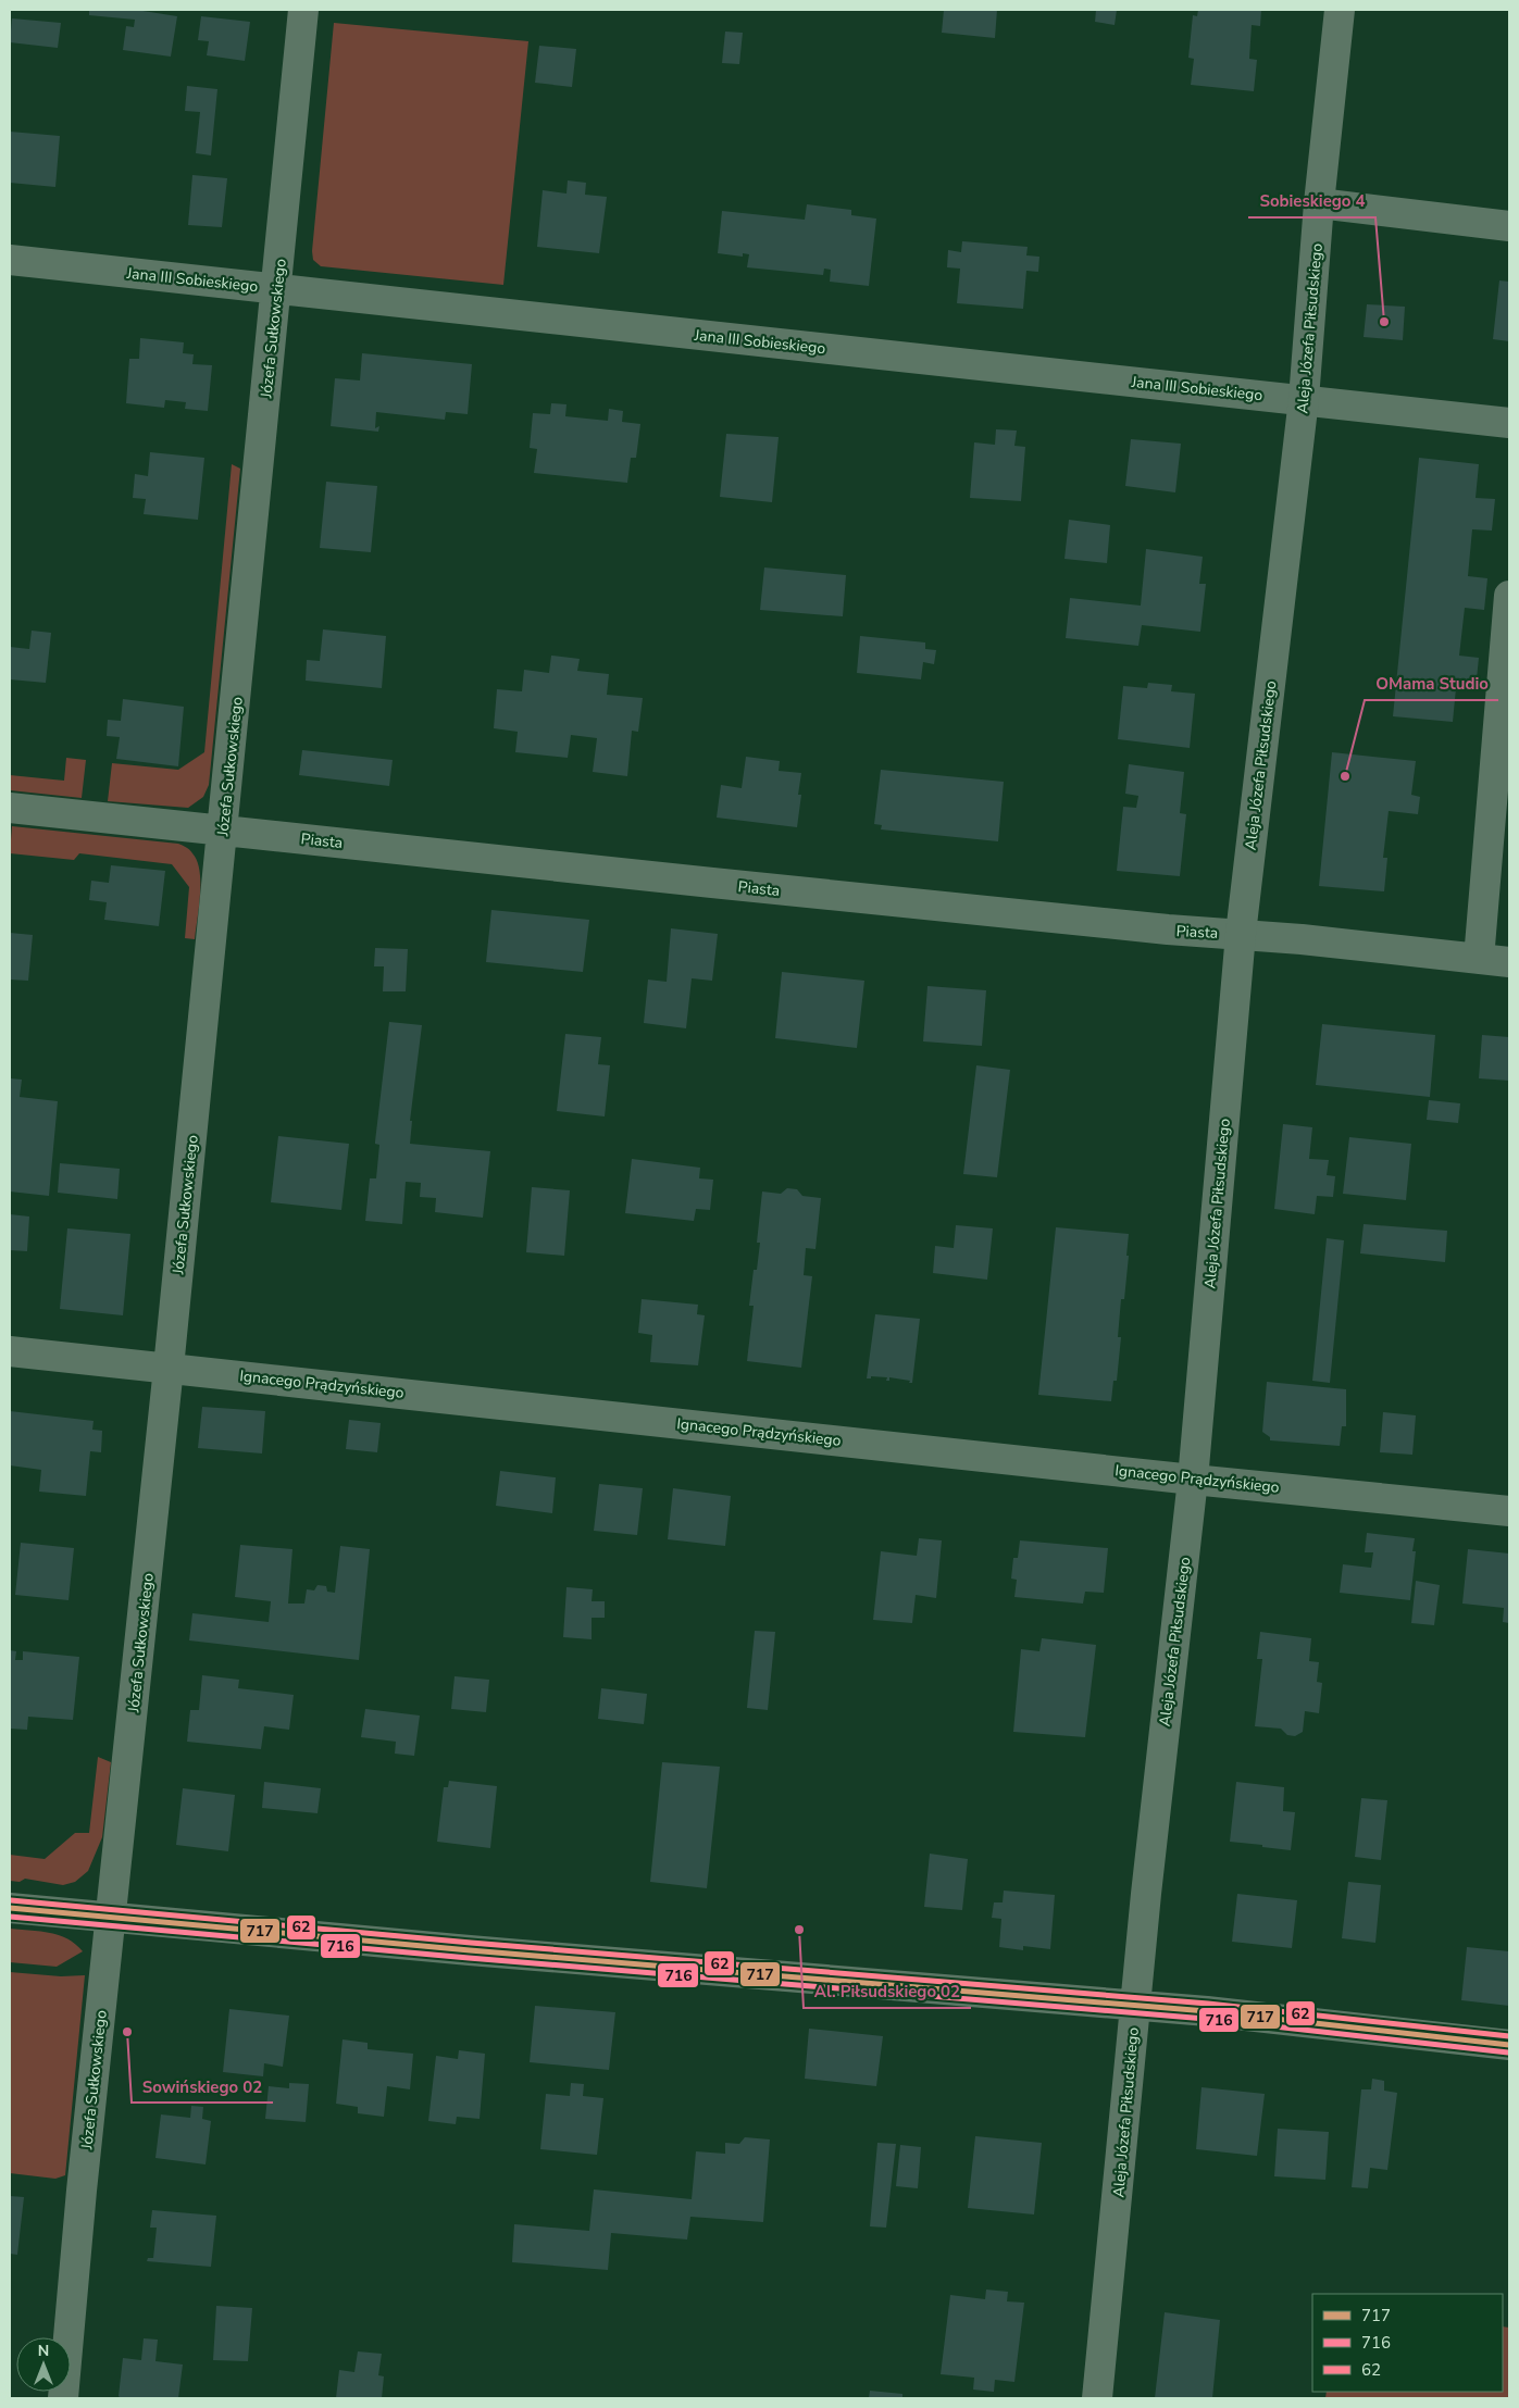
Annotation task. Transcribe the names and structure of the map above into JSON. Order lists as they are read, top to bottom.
{
  "streets": {
    "street": [
      "Jana III Sobieskiego",
      "Józefa Sułkowskiego",
      "Aleja Józefa Piłsudskiego",
      "Piasta",
      "Ignacego Prądzyńskiego"
    ]
  },
  "crossings": [
    ["Jana III Sobieskiego", "Józefa Sułkowskiego"],
    ["Jana III Sobieskiego", "Aleja Józefa Piłsudskiego"],
    ["Józefa Sułkowskiego", "Piasta"],
    ["Józefa Sułkowskiego", "Ignacego Prądzyńskiego"],
    ["Aleja Józefa Piłsudskiego", "Piasta"],
    ["Aleja Józefa Piłsudskiego", "Ignacego Prądzyńskiego"]
  ],
  "places": [
    "Sobieskiego 4",
    "OMama Studio",
    "Al. Piłsudskiego 02",
    "Sowińskiego 02"
  ],
  "lines": ["transit line 62", "transit line 717", "transit line 716"],
  "legend": ["717", "716", "62"],
  "north": "top"
}
